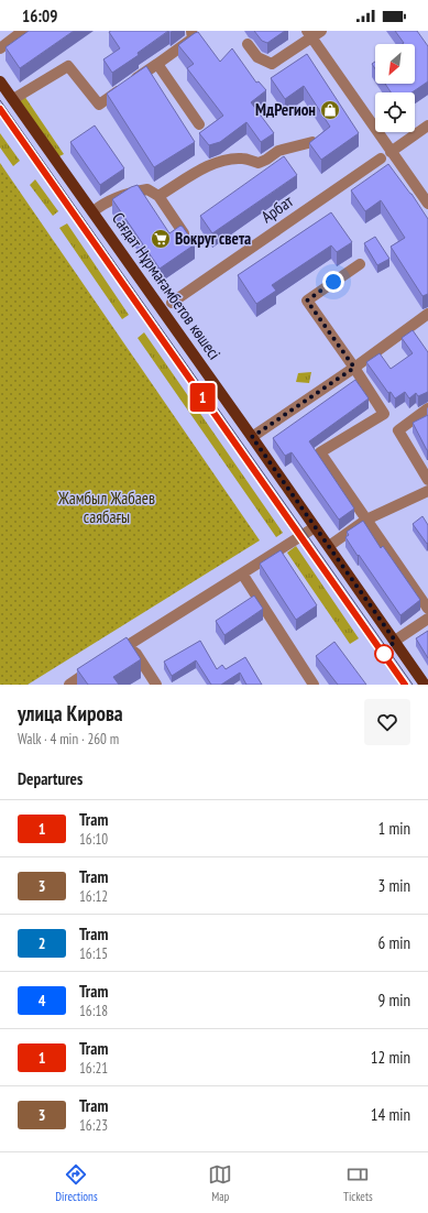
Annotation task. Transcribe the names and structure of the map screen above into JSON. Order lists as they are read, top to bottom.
{
  "streets": {
    "main road": ["Сағдат Нұрмағамбетов көшесі"],
    "street": ["Арбат"]
  },
  "parks": ["Жамбыл Жабаев саябағы"],
  "places": {
    "shop": ["МдРегион"],
    "supermarket": ["Вокруг света"]
  },
  "lines": ["tram line 1"],
  "north": "bottom left",
  "page": {
    "status": "16:09",
    "on_map": "1",
    "heading": [
      ["улица Кирова", "Walk · 4 min · 260 m"],
      "Departures"
    ],
    "list": [
      {
        "mark": "1",
        "name": "Tram",
        "note": "16:10",
        "value": "1 min"
      },
      {
        "mark": "3",
        "name": "Tram",
        "note": "16:12",
        "value": "3 min"
      },
      {
        "mark": "2",
        "name": "Tram",
        "note": "16:15",
        "value": "6 min"
      },
      {
        "mark": "4",
        "name": "Tram",
        "note": "16:18",
        "value": "9 min"
      },
      {
        "mark": "1",
        "name": "Tram",
        "note": "16:21",
        "value": "12 min"
      },
      {
        "mark": "3",
        "name": "Tram",
        "note": "16:23",
        "value": "14 min"
      }
    ],
    "tabs": ["Directions", "Map", "Tickets"]
  }
}
